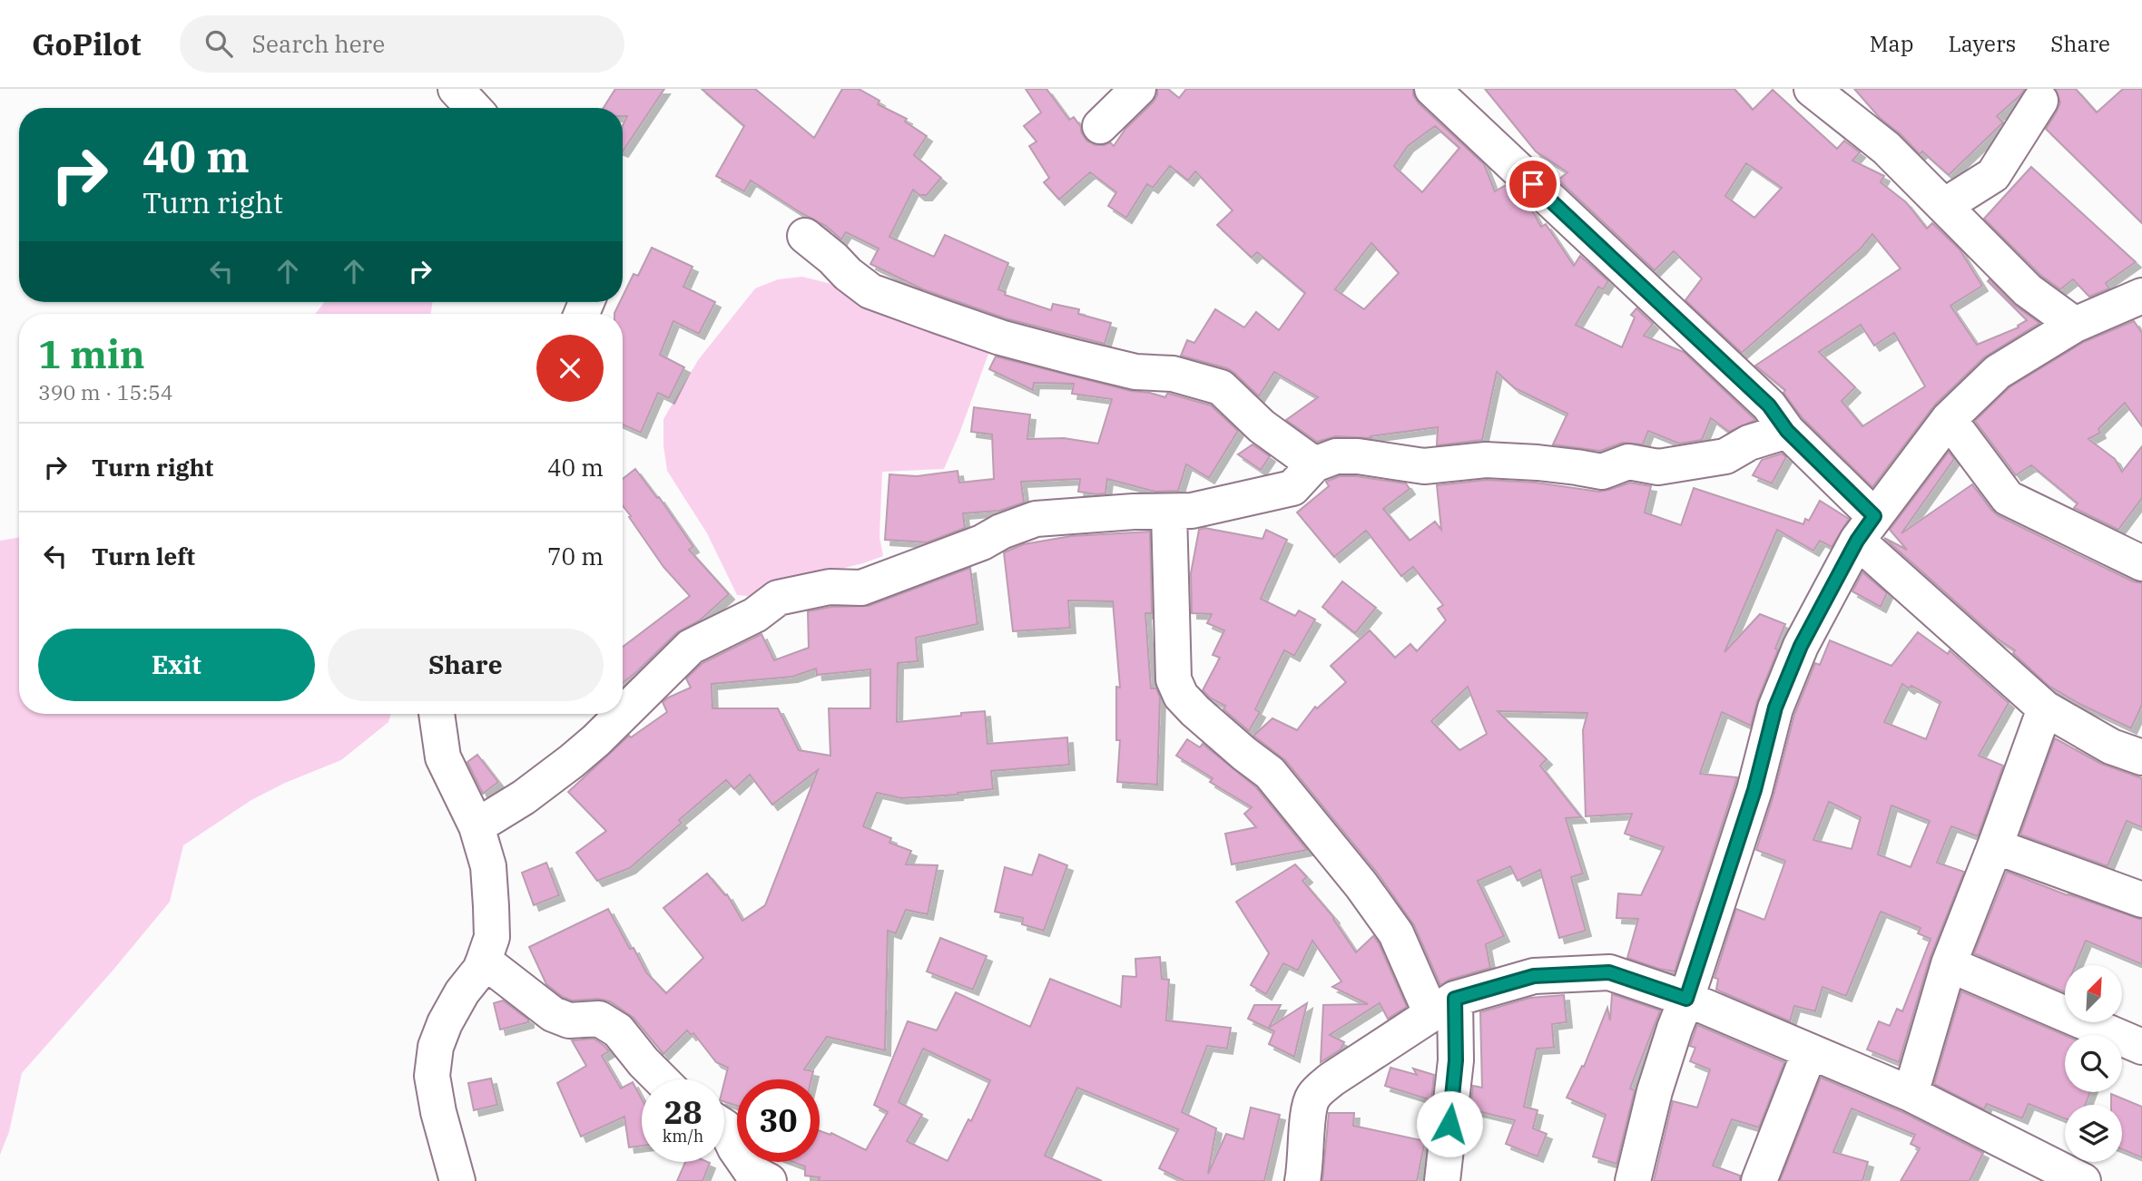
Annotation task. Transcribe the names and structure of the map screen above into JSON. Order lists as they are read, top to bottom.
{
  "north": "top right",
  "page": {
    "header": "GoPilot",
    "search": "Search here",
    "nav": ["Map", "Layers", "Share"],
    "turn": ["40 m", "Turn right"],
    "heading": ["1 min", "390 m · 15:54"],
    "list": [
      {
        "name": "Turn right",
        "value": "40 m"
      },
      {
        "name": "Turn left",
        "value": "70 m"
      }
    ],
    "buttons": ["Exit", "Share"],
    "speed": "28 km/h",
    "limit": "30"
  }
}
